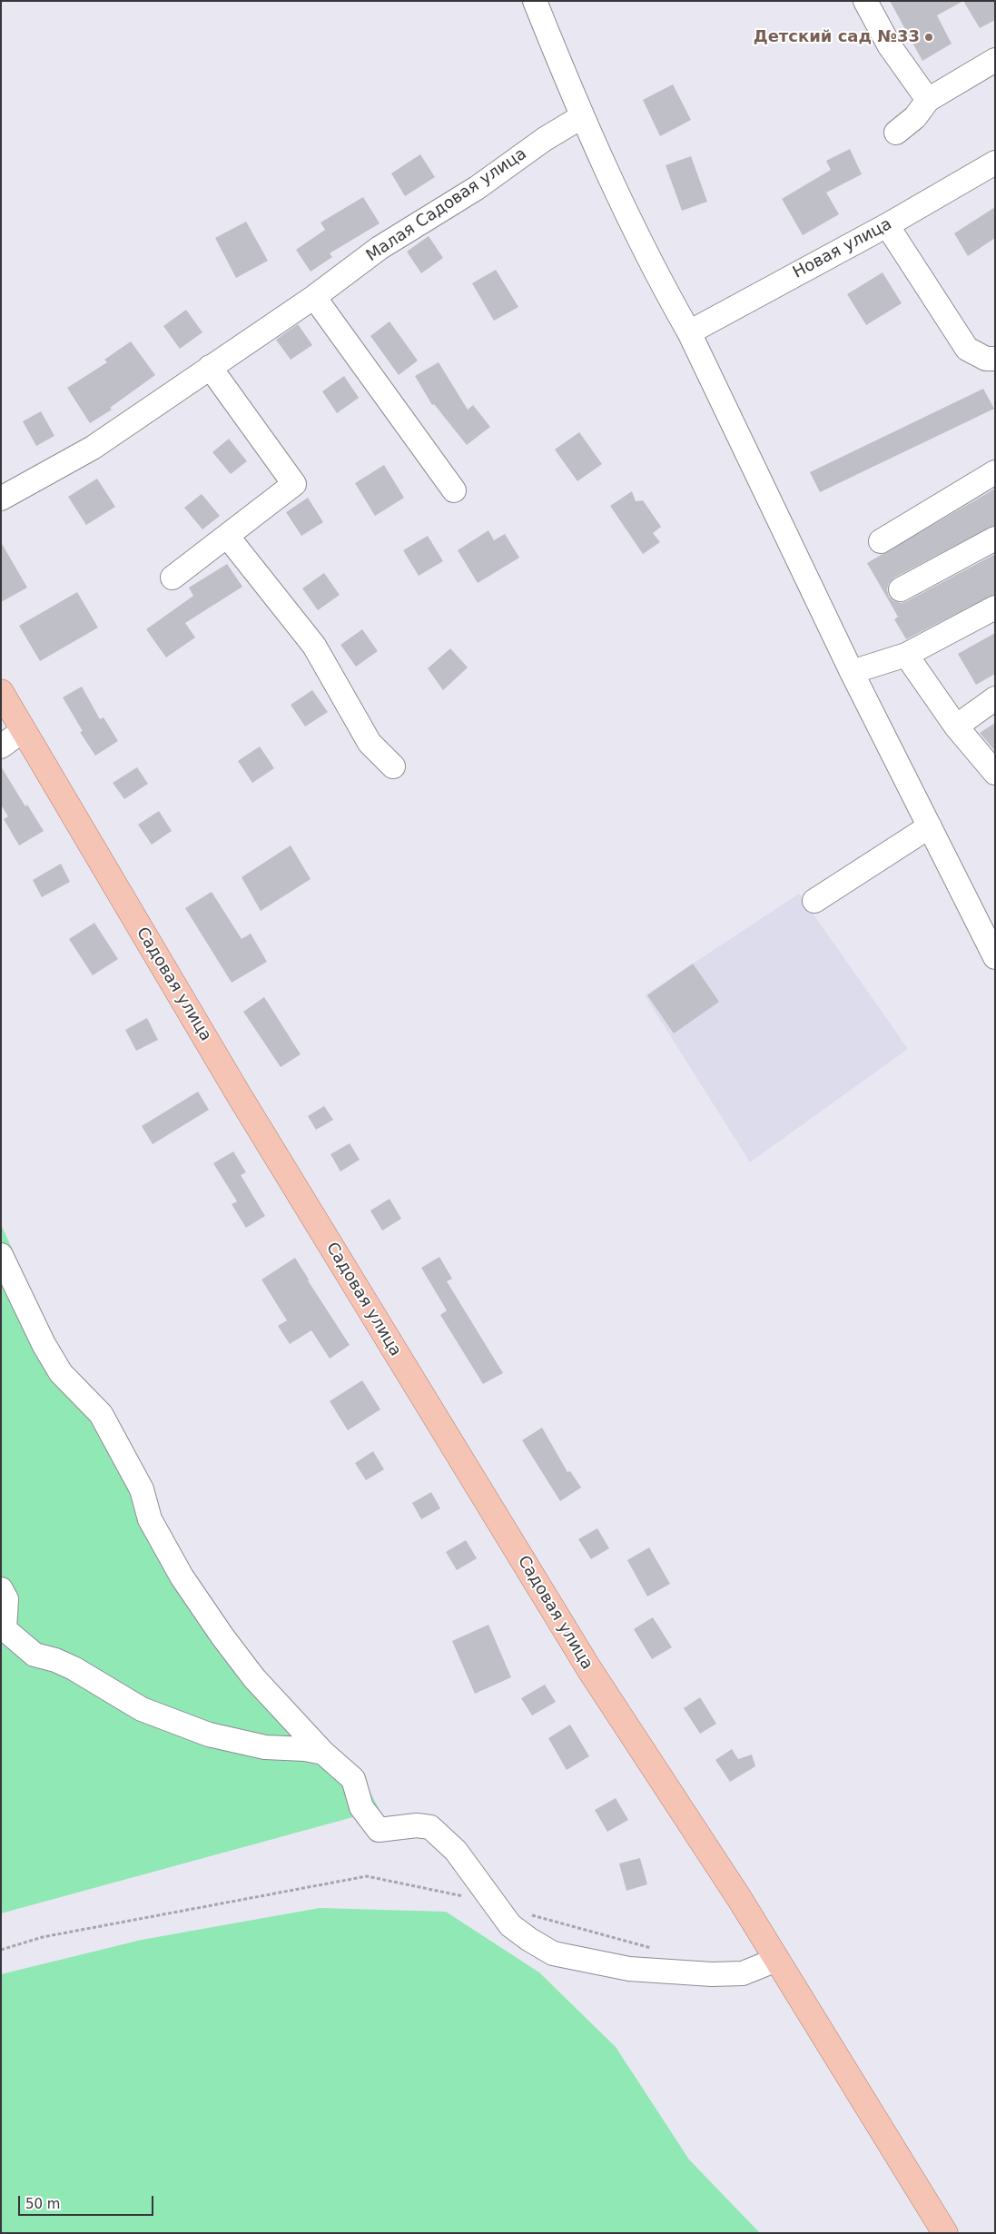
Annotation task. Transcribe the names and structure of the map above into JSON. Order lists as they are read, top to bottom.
{
  "streets": {
    "main road": ["Садовая улица"],
    "street": ["Малая Садовая улица", "Новая улица"]
  },
  "places": ["Детский сад №33"],
  "scale_bar": "50 m"
}
